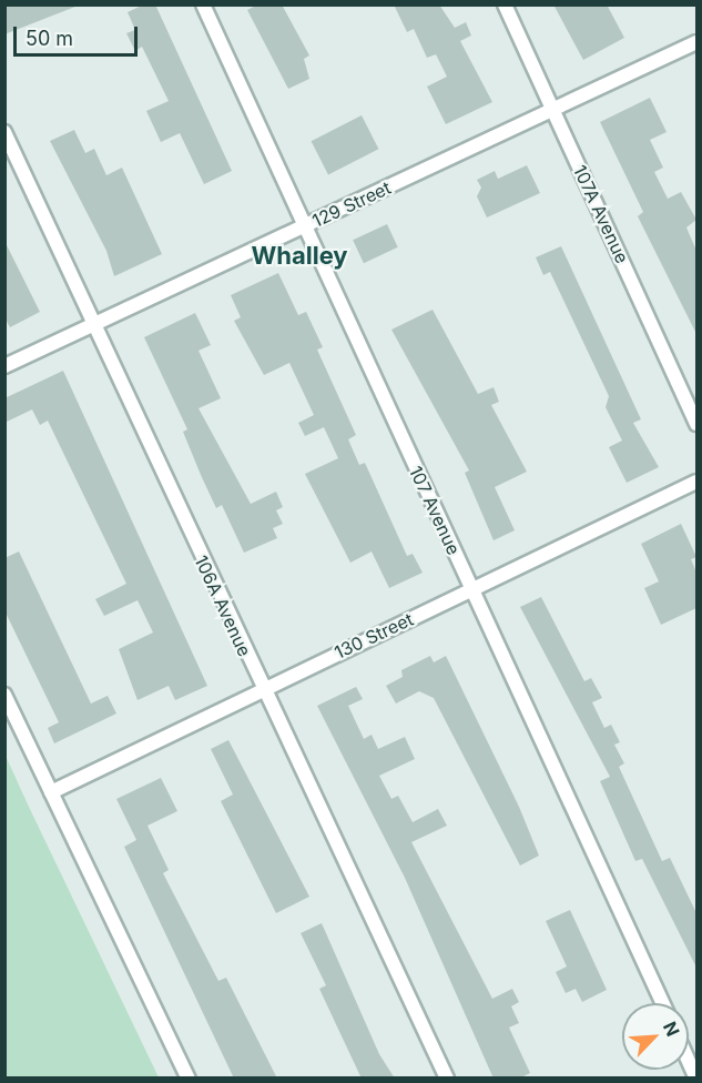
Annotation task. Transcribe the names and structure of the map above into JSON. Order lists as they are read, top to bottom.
{
  "streets": {
    "street": [
      "129 Street",
      "107A Avenue",
      "107 Avenue",
      "106A Avenue",
      "130 Street"
    ]
  },
  "crossings": [
    ["129 Street", "107A Avenue"],
    ["129 Street", "107 Avenue"],
    ["129 Street", "106A Avenue"],
    ["107 Avenue", "130 Street"],
    ["106A Avenue", "130 Street"]
  ],
  "districts": ["Whalley"],
  "scale_bar": "50 m",
  "north": "top right"
}
